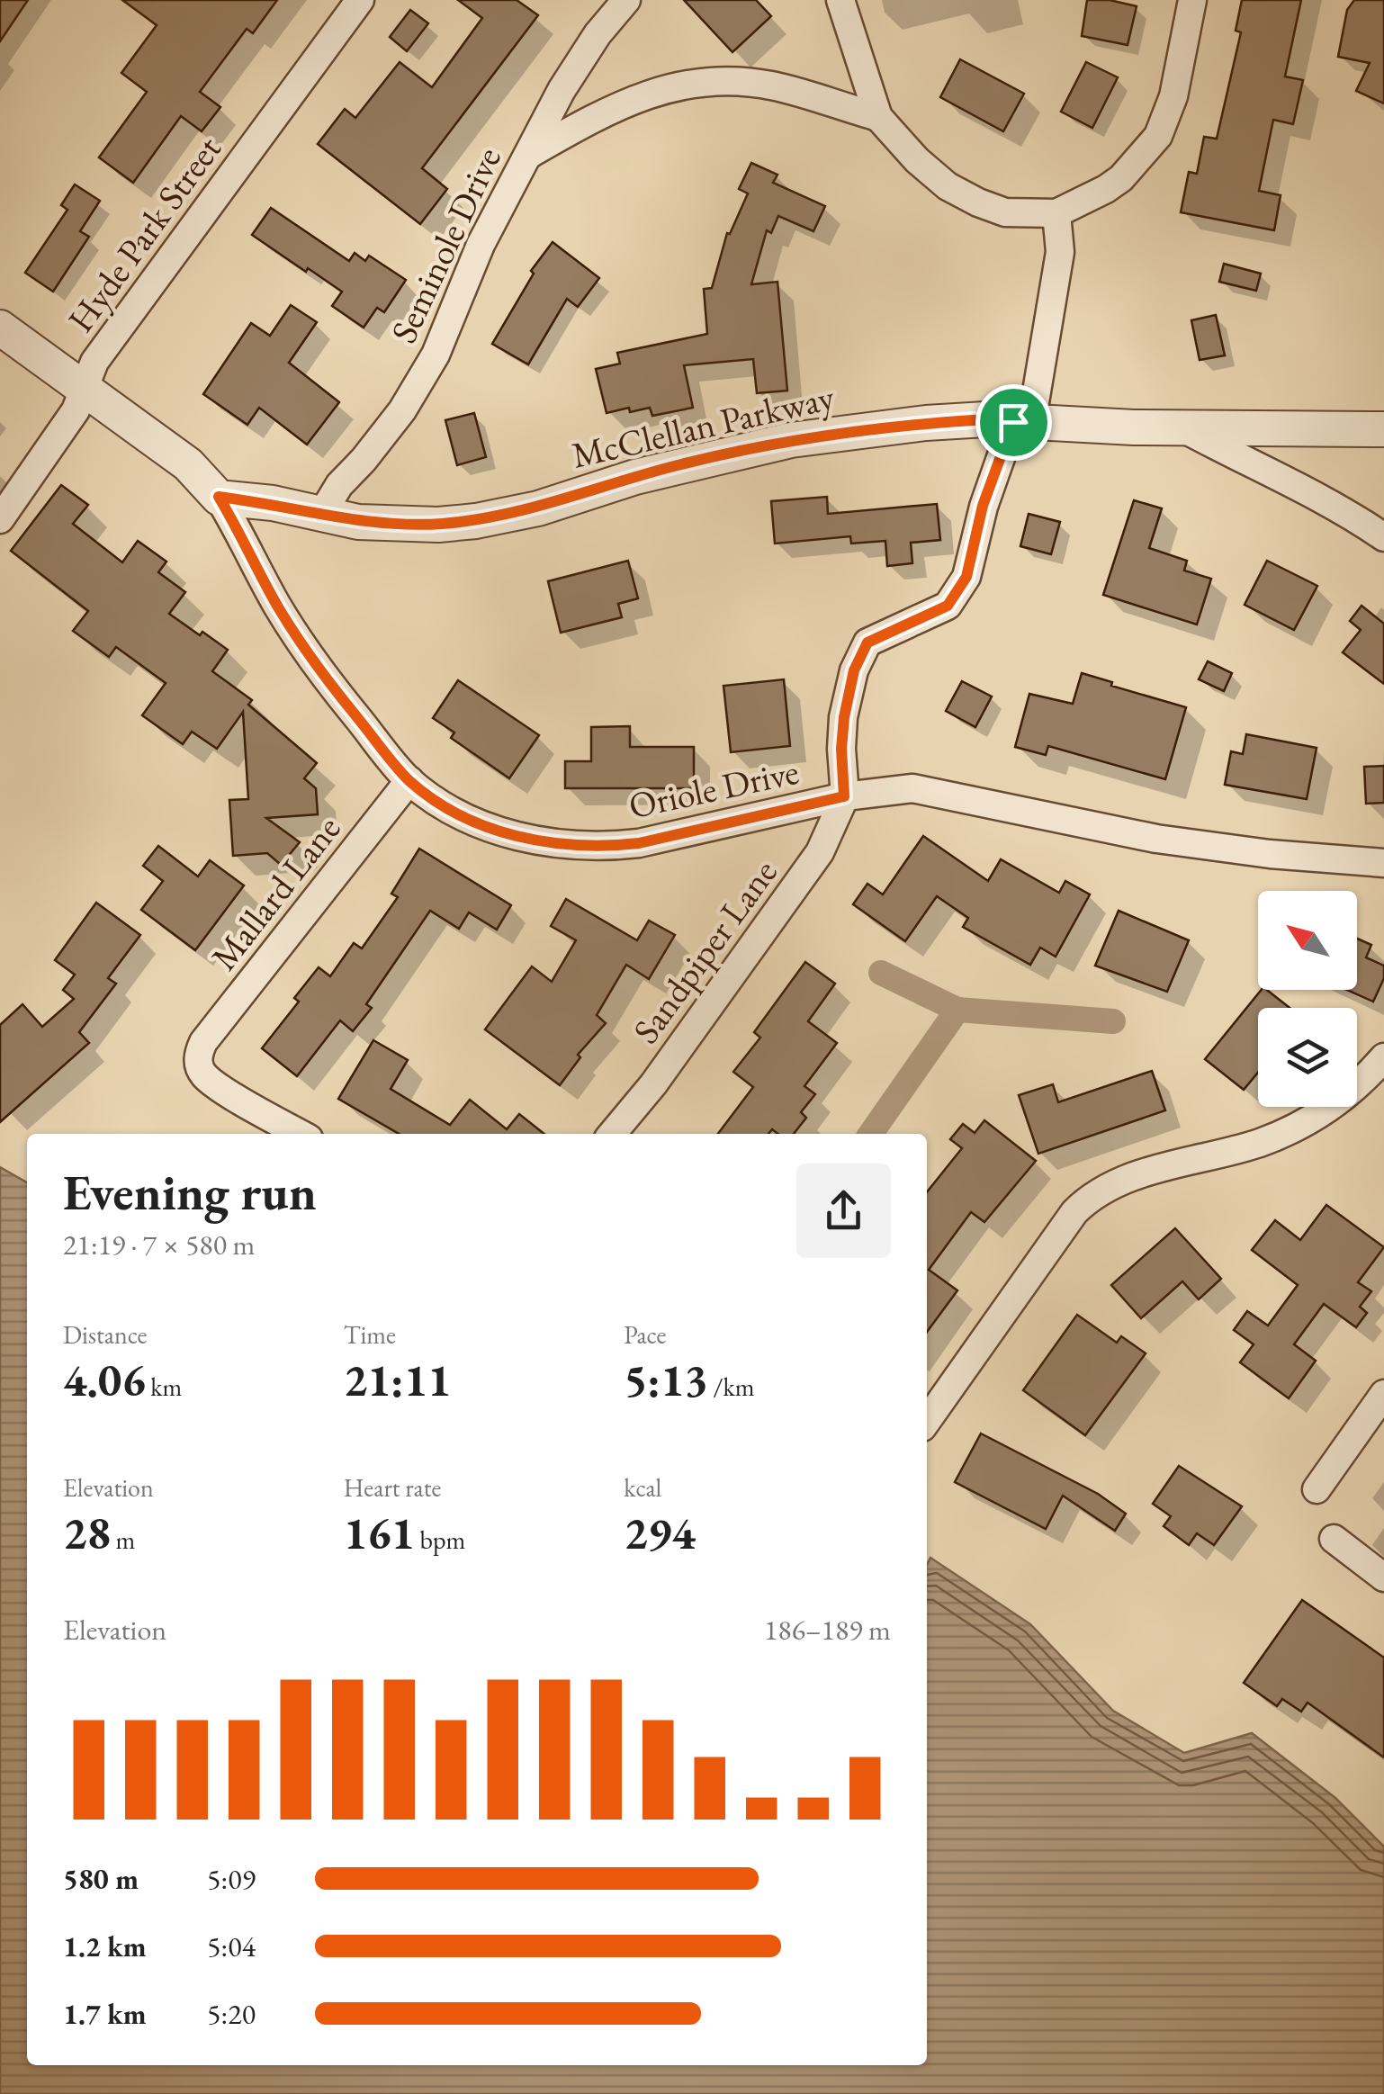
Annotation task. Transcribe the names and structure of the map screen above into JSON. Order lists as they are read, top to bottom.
{
  "streets": {
    "street": [
      "Hyde Park Street",
      "Seminole Drive",
      "McClellan Parkway",
      "Oriole Drive",
      "Mallard Lane",
      "Sandpiper Lane"
    ]
  },
  "crossings": [
    ["Seminole Drive", "McClellan Parkway"],
    ["McClellan Parkway", "Oriole Drive"],
    ["Oriole Drive", "Mallard Lane"],
    ["Oriole Drive", "Sandpiper Lane"]
  ],
  "north": "top left",
  "page": {
    "heading": ["Evening run", "21:19 · 7 × 580 m"],
    "stats": [
      ["Distance", "4.06 km"],
      ["Time", "21:11"],
      ["Pace", "5:13 /km"],
      ["Elevation", "28 m"],
      ["Heart rate", "161 bpm"],
      ["kcal", "294"]
    ],
    "chart": ["Elevation", "186–189 m"],
    "list": [
      {
        "name": "580 m",
        "note": "5:09"
      },
      {
        "name": "1.2 km",
        "note": "5:04"
      },
      {
        "name": "1.7 km",
        "note": "5:20"
      }
    ]
  }
}
